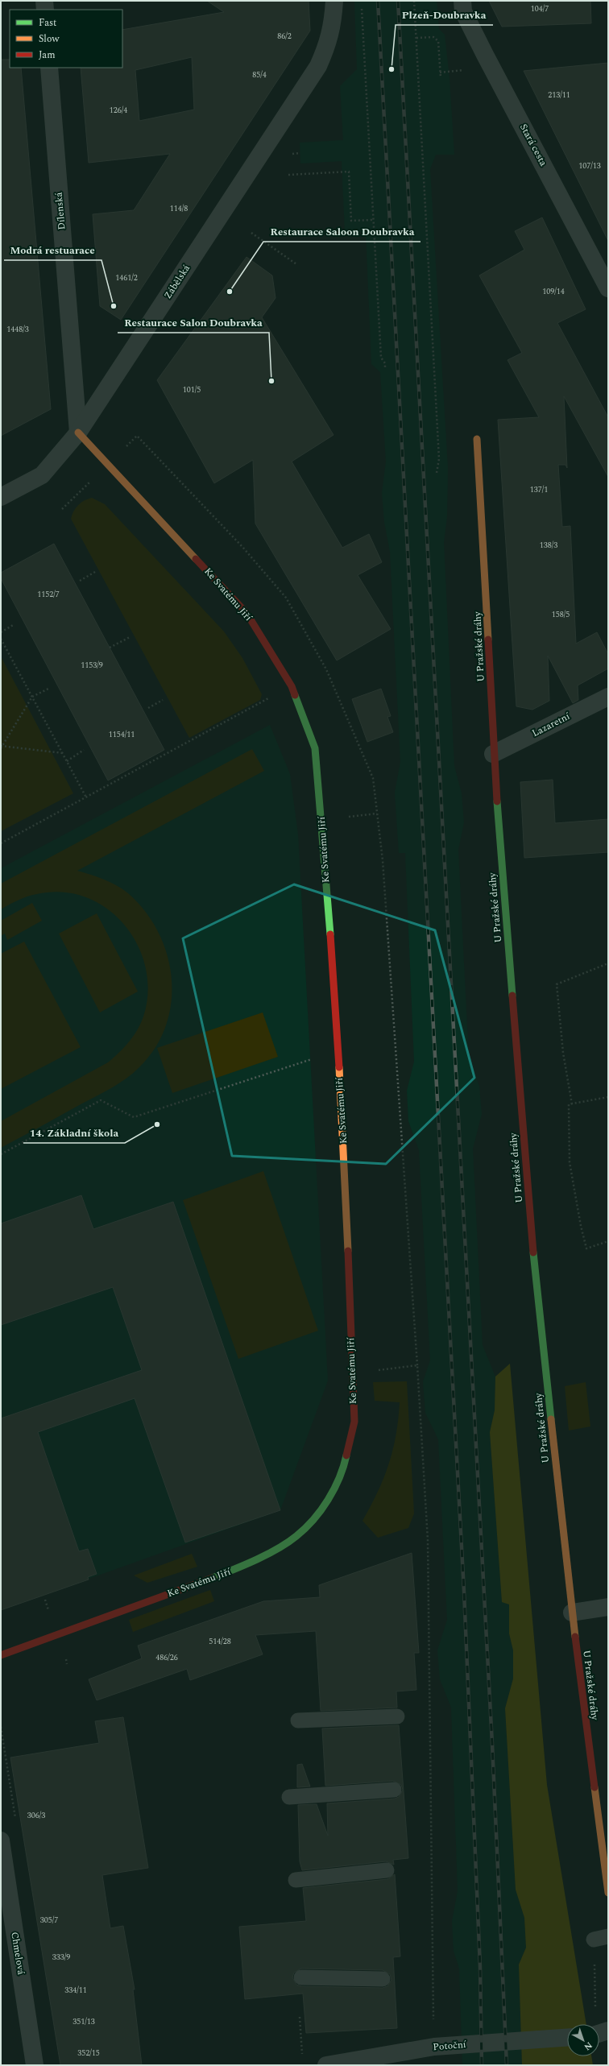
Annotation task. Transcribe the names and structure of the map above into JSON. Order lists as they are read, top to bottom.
{
  "streets": {
    "street": [
      "Stará cesta",
      "Dílenská",
      "Zábělská",
      "Ke Svatému Jiří",
      "U Pražské dráhy",
      "Lazaretní",
      "Chmelová",
      "Potoční"
    ]
  },
  "crossings": [
    ["Dílenská", "Zábělská"],
    ["Dílenská", "Ke Svatému Jiří"],
    ["Zábělská", "Ke Svatému Jiří"],
    ["U Pražské dráhy", "Lazaretní"]
  ],
  "places": [
    "Plzeň-Doubravka",
    "Restaurace Saloon Doubravka",
    "Modrá restuarace",
    "Restaurace Salon Doubravka",
    "14. Základní škola"
  ],
  "house_numbers": [
    "104/7",
    "86/2",
    "85/4",
    "213/11",
    "126/4",
    "107/13",
    "114/8",
    "1461/2",
    "109/14",
    "1448/3",
    "101/5",
    "137/1",
    "138/3",
    "1152/7",
    "158/5",
    "1153/9",
    "1154/11",
    "514/28",
    "486/26",
    "306/3",
    "305/7",
    "333/9",
    "334/11",
    "351/13",
    "352/15"
  ],
  "legend": ["Fast", "Slow", "Jam"],
  "north": "bottom right"
}
